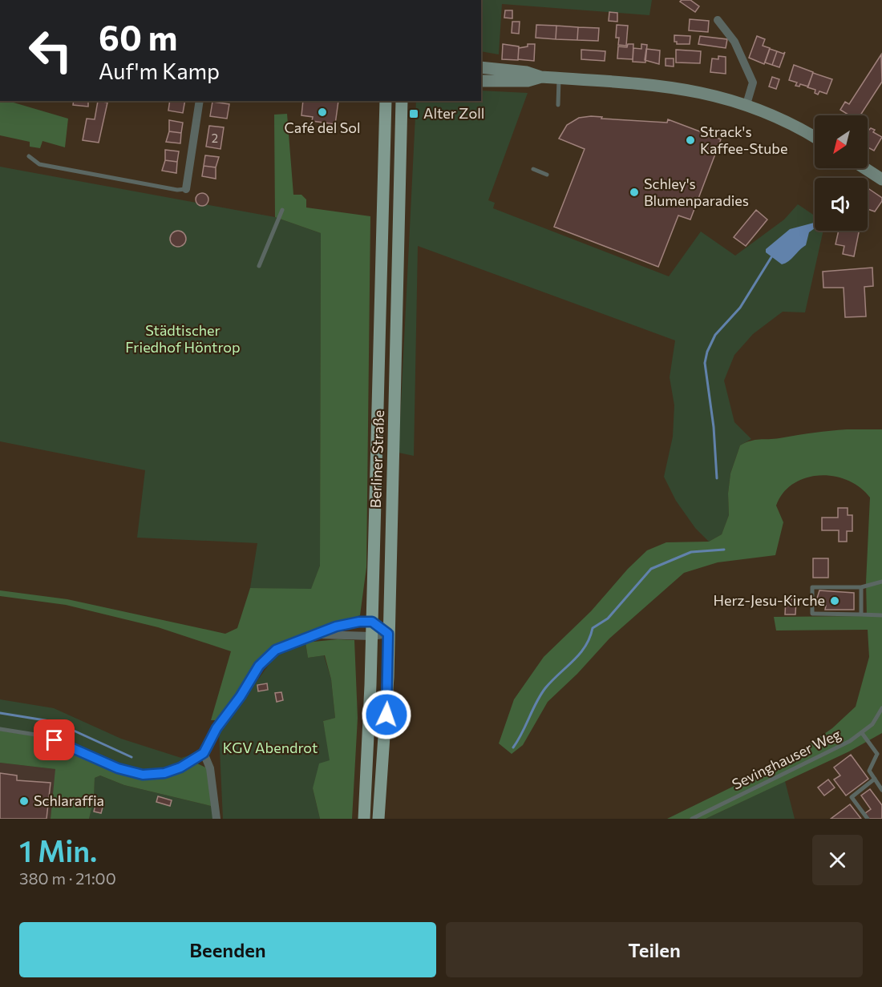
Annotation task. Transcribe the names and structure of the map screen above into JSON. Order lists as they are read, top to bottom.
{
  "streets": {
    "main road": ["Berliner Straße"],
    "lane": ["Sevinghauser Weg"]
  },
  "parks": ["Städtischer Friedhof Höntrop", "KGV Abendrot"],
  "places": {
    "other": [
      "Café del Sol",
      "Strack's Kaffee-Stube",
      "Schley's Blumenparadies",
      "Herz-Jesu-Kirche",
      "Schlaraffia"
    ],
    "transit": ["Alter Zoll"]
  },
  "house_numbers": ["2"],
  "north": "bottom left",
  "page": {
    "turn": ["60 m", "Auf'm Kamp"],
    "heading": ["1 Min.", "380 m · 21:00"],
    "buttons": ["Beenden", "Teilen"]
  }
}
